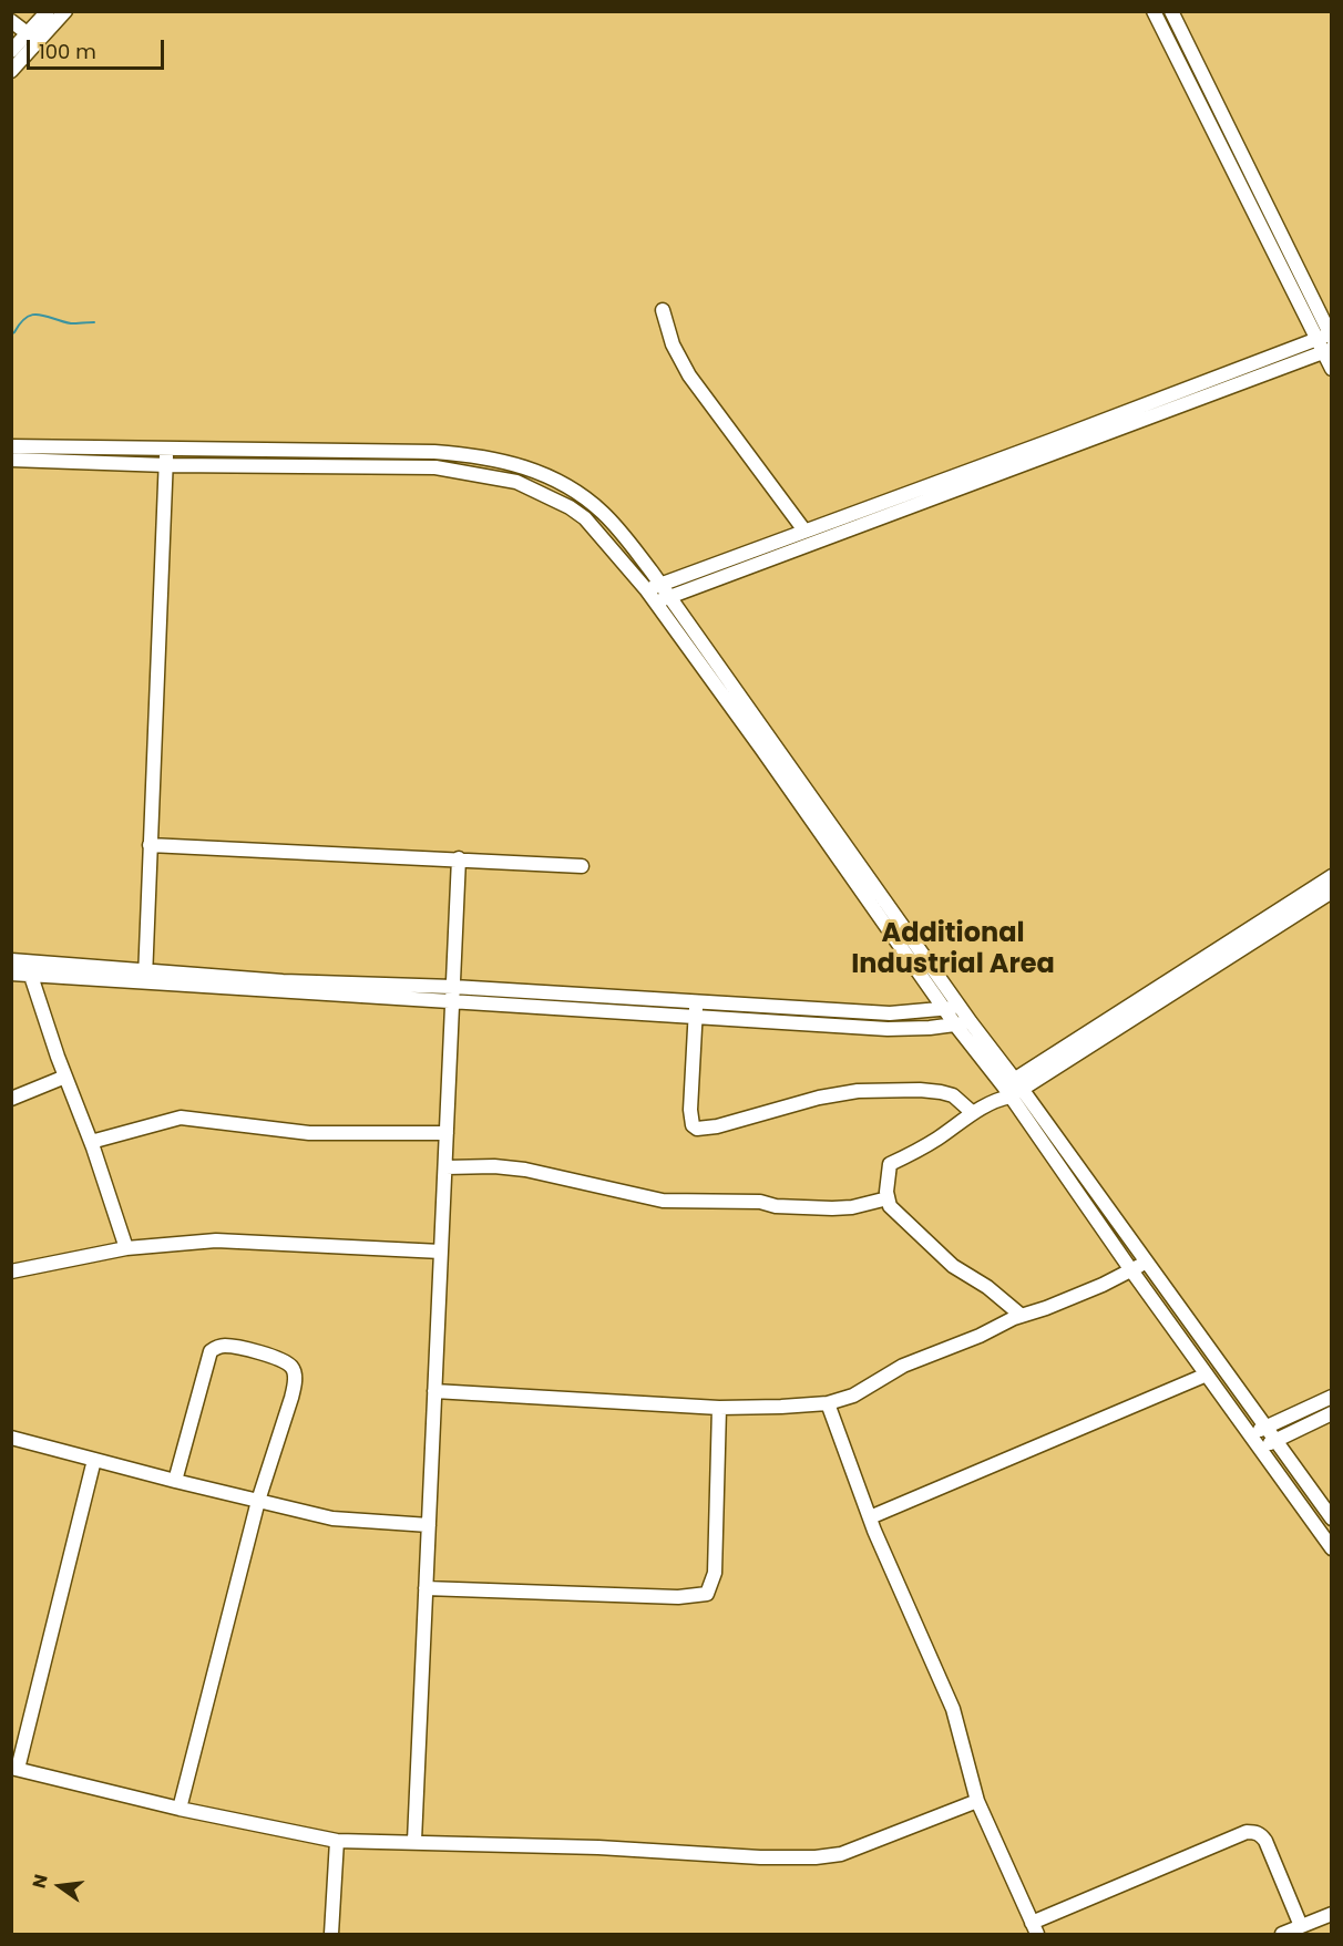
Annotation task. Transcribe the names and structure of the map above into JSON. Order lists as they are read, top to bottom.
{
  "districts": ["Additional Industrial Area"],
  "scale_bar": "100 m",
  "north": "left"
}
